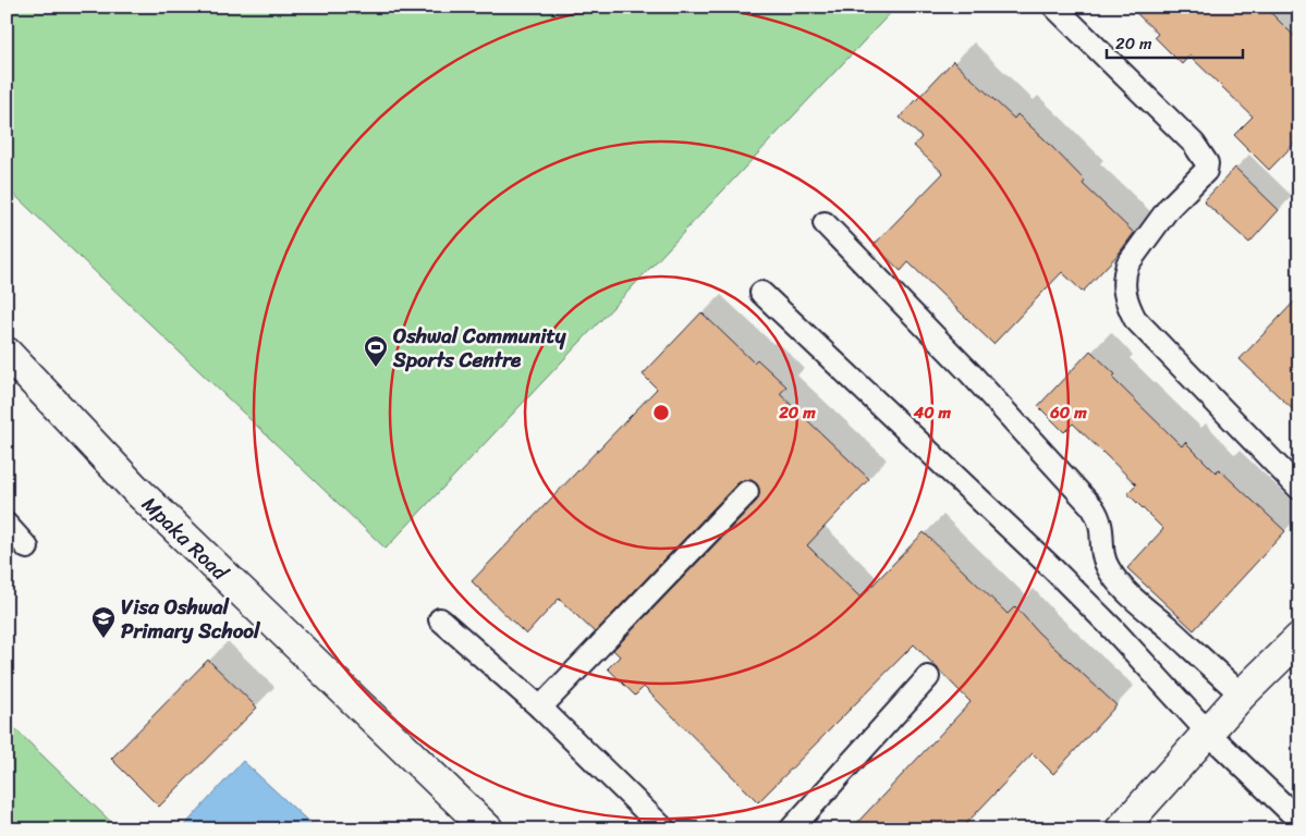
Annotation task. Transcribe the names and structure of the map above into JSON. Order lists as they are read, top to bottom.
{
  "streets": {
    "street": ["Mpaka Road"]
  },
  "places": {
    "sports": ["Oshwal Community Sports Centre"],
    "school or university": ["Visa Oshwal Primary School"]
  },
  "scale_bar": "20 m",
  "rings": ["20 m", "40 m", "60 m"]
}
